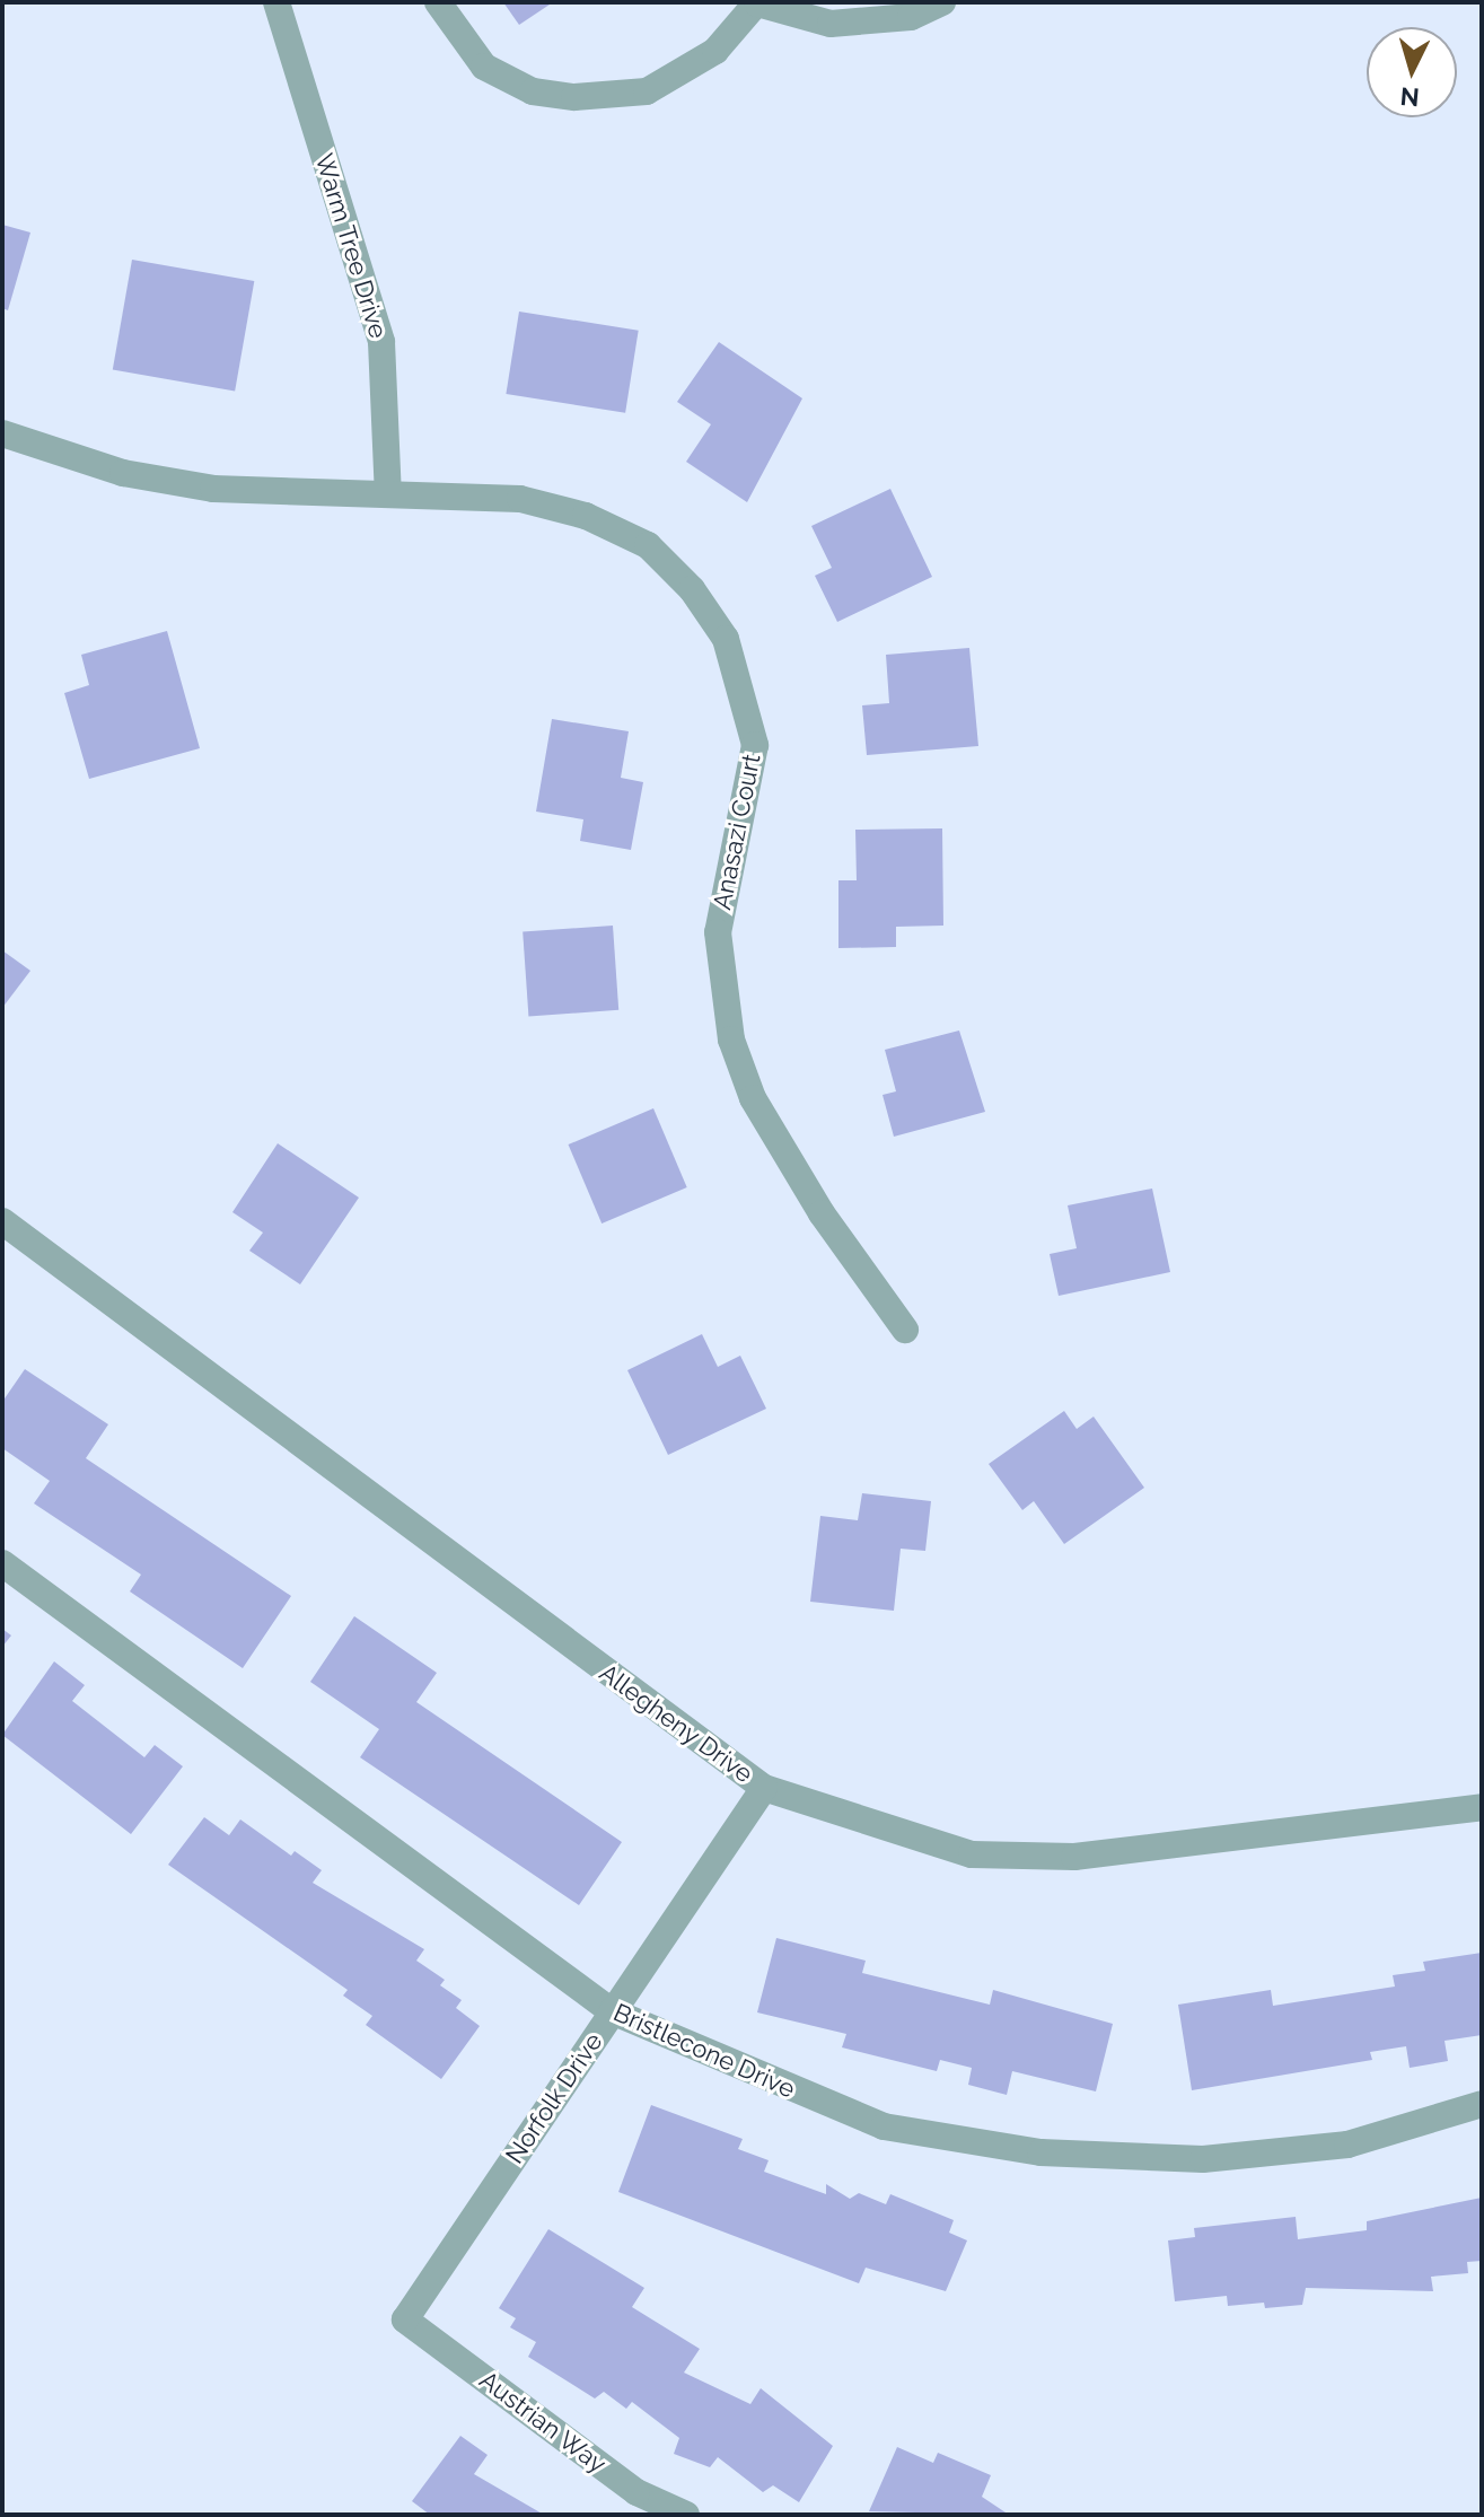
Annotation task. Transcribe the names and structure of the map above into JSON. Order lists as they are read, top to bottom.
{
  "streets": {
    "street": [
      "Warm Tree Drive",
      "Anasazi Court",
      "Allegheny Drive",
      "Bristlecone Drive",
      "Norfolk Drive",
      "Austrian Way"
    ]
  },
  "crossings": [
    ["Warm Tree Drive", "Anasazi Court"],
    ["Allegheny Drive", "Norfolk Drive"],
    ["Bristlecone Drive", "Norfolk Drive"],
    ["Norfolk Drive", "Austrian Way"]
  ],
  "north": "bottom"
}
